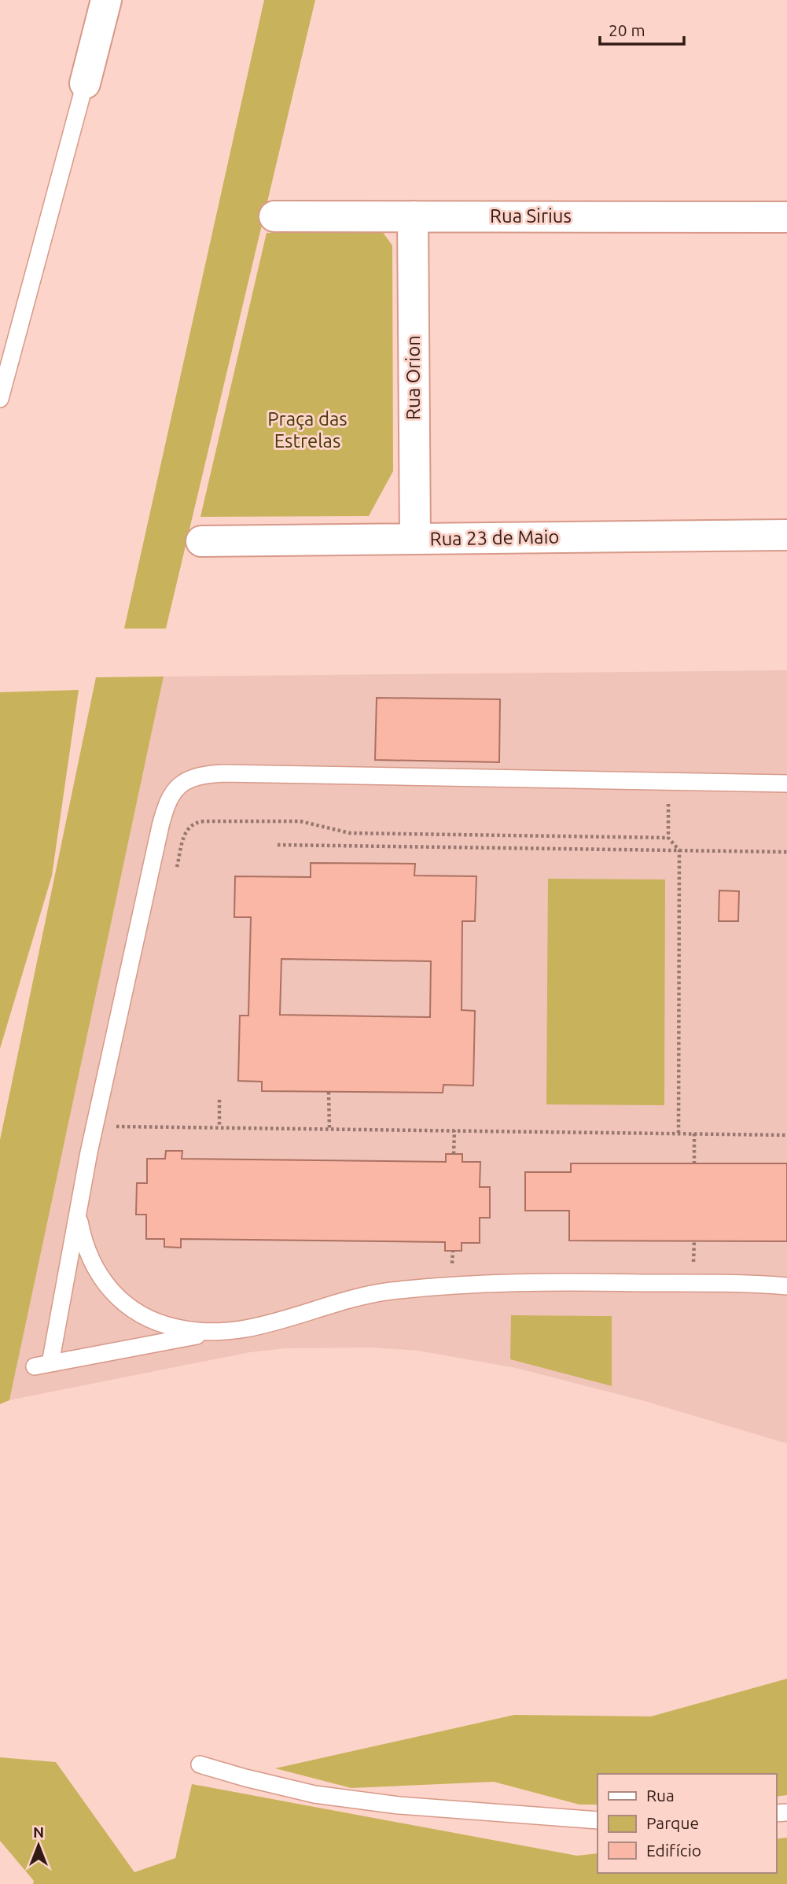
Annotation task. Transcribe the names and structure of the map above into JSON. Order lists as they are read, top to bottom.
{
  "streets": {
    "street": ["Rua Sirius", "Rua Orion", "Rua 23 de Maio"]
  },
  "crossings": [
    ["Rua Sirius", "Rua Orion"],
    ["Rua Orion", "Rua 23 de Maio"]
  ],
  "parks": ["Praça das Estrelas"],
  "legend": ["Rua", "Parque", "Edifício"],
  "scale_bar": "20 m",
  "north": "top"
}
